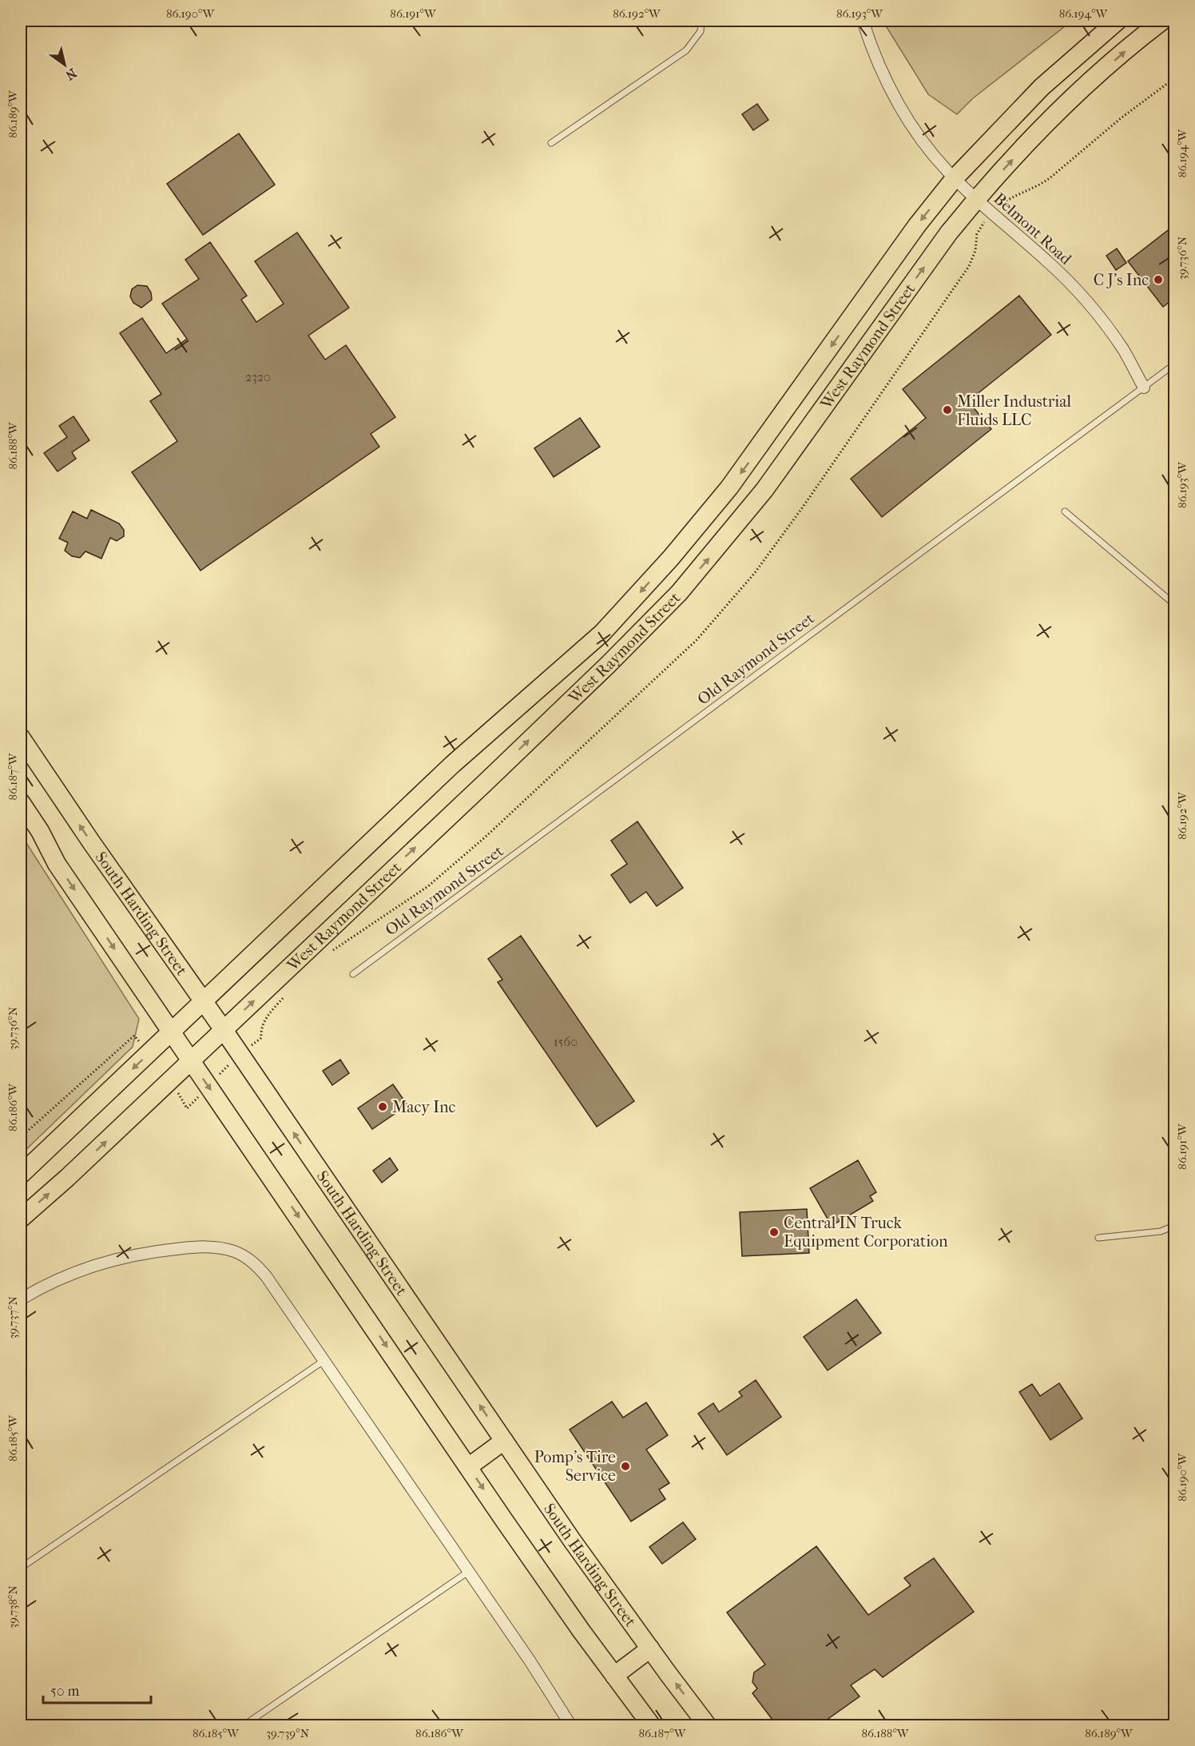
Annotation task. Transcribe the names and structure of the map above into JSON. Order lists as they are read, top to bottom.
{
  "streets": {
    "main road": ["West Raymond Street", "South Harding Street"],
    "street": ["Belmont Road"],
    "lane": ["Old Raymond Street"]
  },
  "crossings": [
    ["Belmont Road", "West Raymond Street"],
    ["Belmont Road", "Old Raymond Street"],
    ["West Raymond Street", "South Harding Street"]
  ],
  "places": [
    "C J's Inc",
    "Miller Industrial Fluids LLC",
    "Macy Inc",
    "Central IN Truck Equipment Corporation",
    "Pomp's Tire Service"
  ],
  "house_numbers": ["2320", "1560"],
  "scale_bar": "50 m",
  "north": "bottom right",
  "coordinates": [
    "86.190°W",
    "86.191°W",
    "86.192°W",
    "86.193°W",
    "86.194°W",
    "86.189°W",
    "39.736°N",
    "86.188°W",
    "86.187°W",
    "86.186°W",
    "39.737°N",
    "86.185°W",
    "39.738°N",
    "39.739°N"
  ]
}
